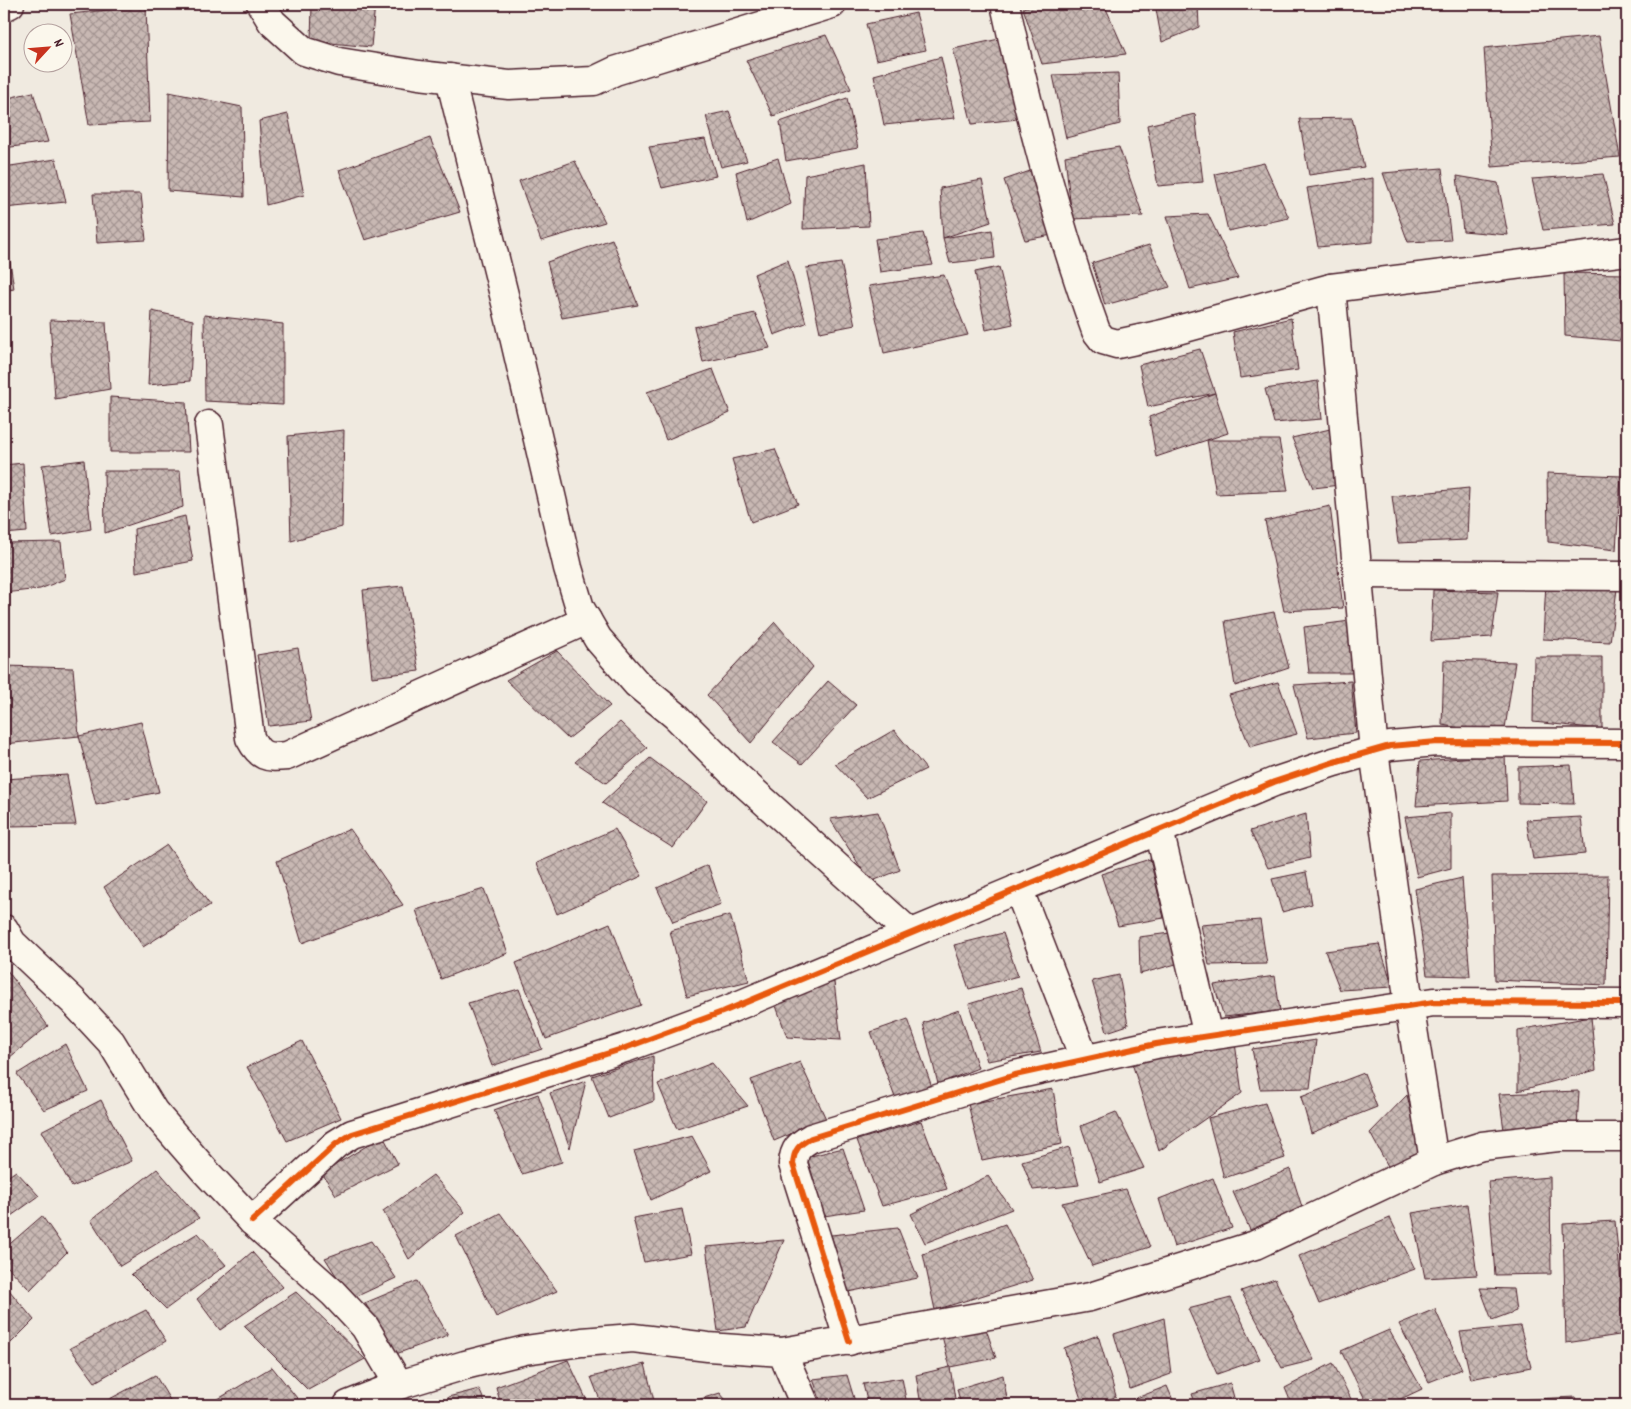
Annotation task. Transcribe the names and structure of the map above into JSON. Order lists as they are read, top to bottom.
{
  "north": "top right"
}
